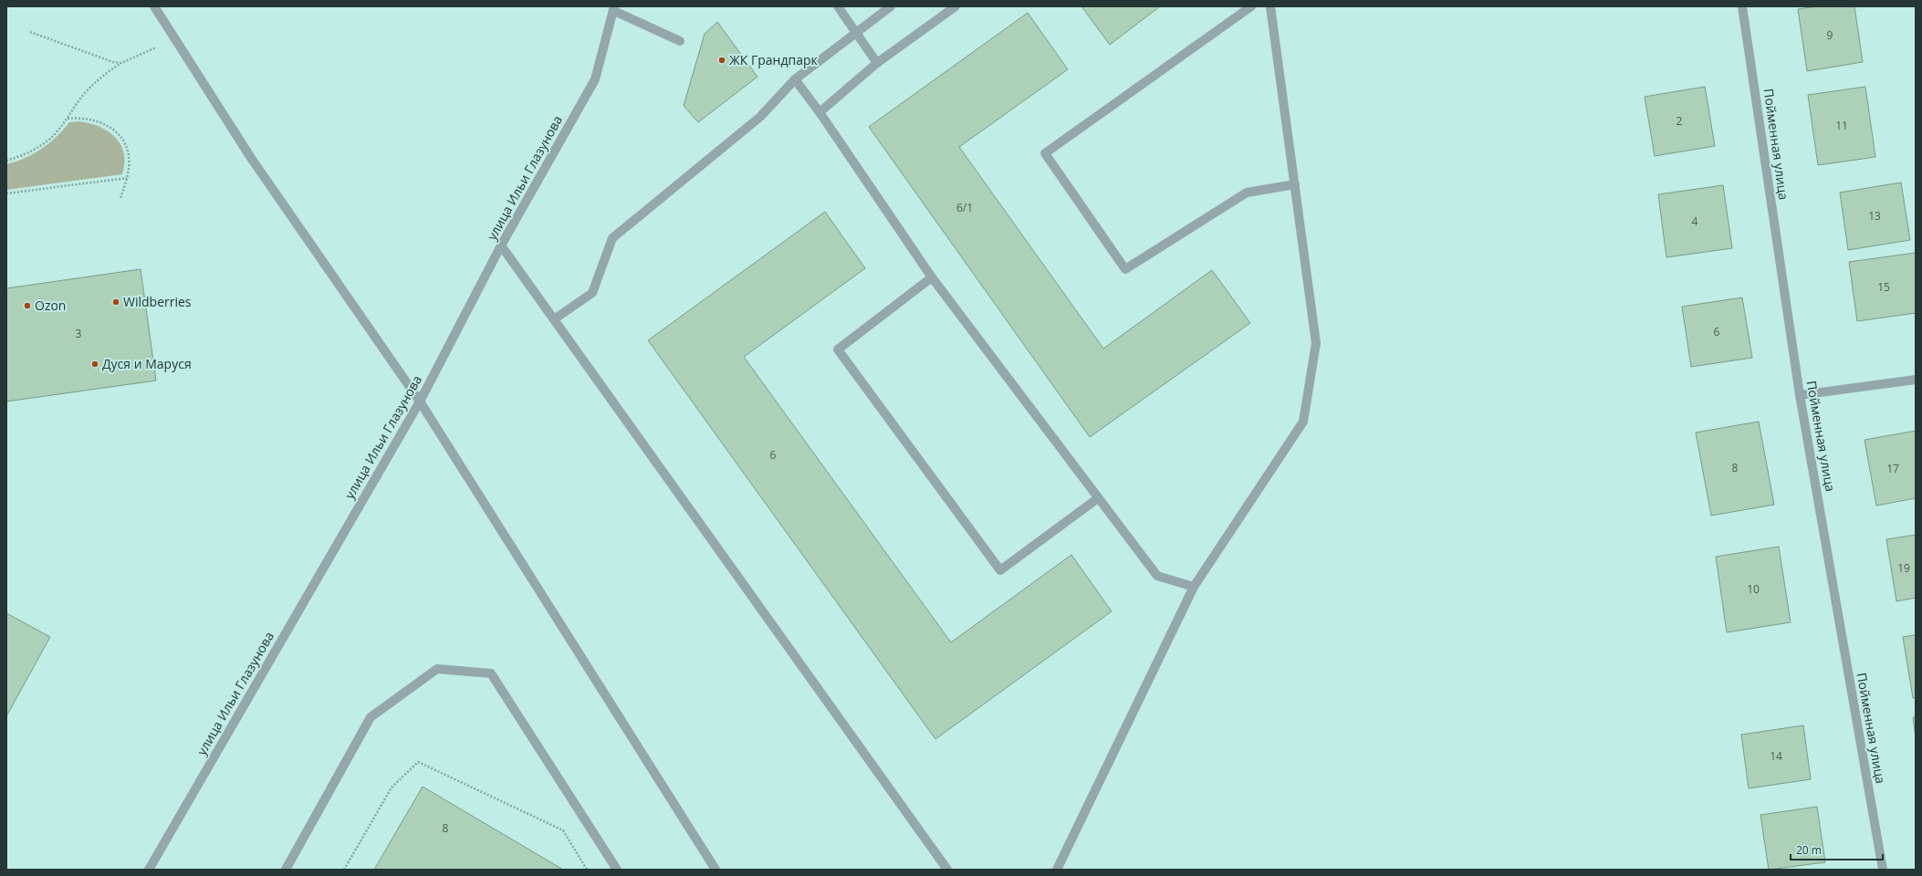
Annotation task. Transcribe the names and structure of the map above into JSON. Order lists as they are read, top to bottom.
{
  "streets": {
    "street": ["Пойменная улица", "улица Ильи Глазунова"]
  },
  "places": [
    "ЖК Грандпарк",
    "Wildberries",
    "Ozon",
    "Дуся и Маруся"
  ],
  "house_numbers": [
    "9",
    "2",
    "11",
    "6/1",
    "13",
    "4",
    "15",
    "6",
    "3",
    "6",
    "8",
    "17",
    "19",
    "10",
    "14",
    "8"
  ],
  "scale_bar": "20 m"
}
